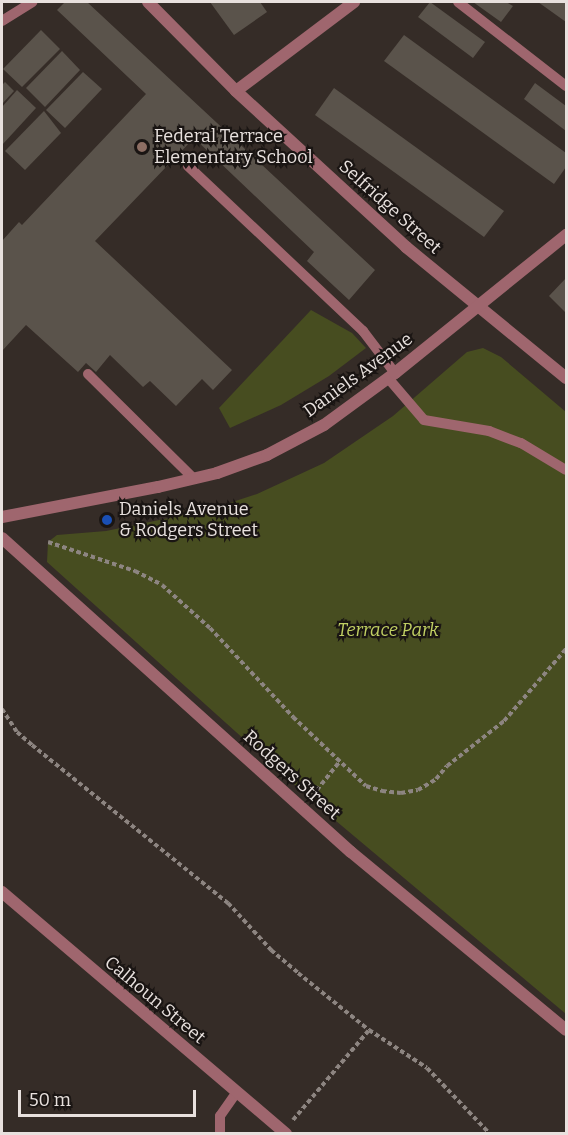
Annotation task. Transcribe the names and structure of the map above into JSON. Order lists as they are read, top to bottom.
{
  "streets": {
    "street": [
      "Selfridge Street",
      "Daniels Avenue",
      "Rodgers Street",
      "Calhoun Street"
    ]
  },
  "crossings": [
    ["Selfridge Street", "Daniels Avenue"]
  ],
  "parks": ["Terrace Park"],
  "places": ["Federal Terrace Elementary School", "Daniels Avenue & Rodgers Street"],
  "scale_bar": "50 m"
}
